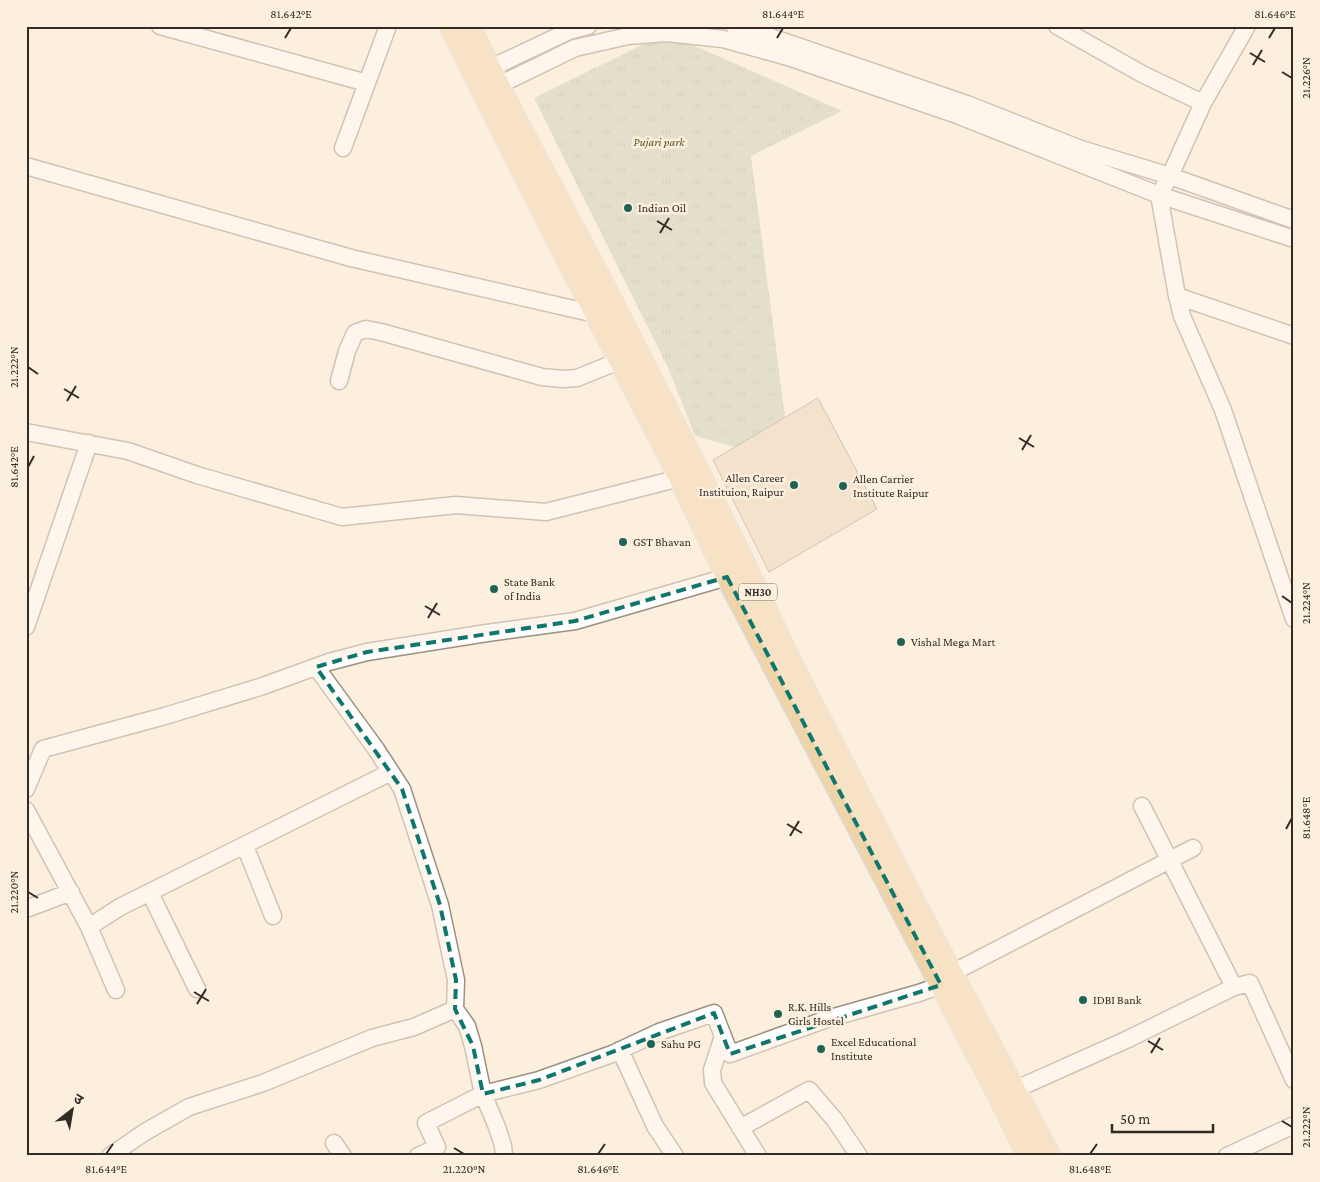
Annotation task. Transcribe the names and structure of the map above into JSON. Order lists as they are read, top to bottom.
{
  "streets": {
    "main road": ["NH30"]
  },
  "parks": ["Pujari park"],
  "places": [
    "Indian Oil",
    "Allen Career Instituion, Raipur",
    "Allen Carrier Institute Raipur",
    "GST Bhavan",
    "State Bank of India",
    "Vishal Mega Mart",
    "IDBI Bank",
    "R.K. Hills Girls Hostel",
    "Sahu PG",
    "Excel Educational Institute"
  ],
  "scale_bar": "50 m",
  "north": "top right",
  "coordinates": [
    "81.642°E",
    "81.644°E",
    "81.646°E",
    "21.226°N",
    "21.222°N",
    "21.224°N",
    "81.648°E",
    "21.220°N"
  ]
}
